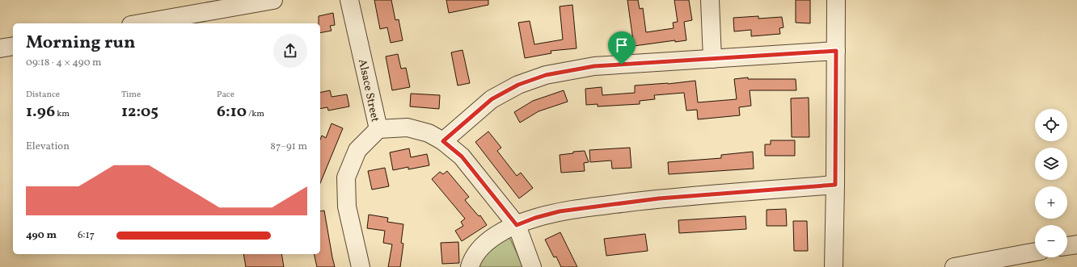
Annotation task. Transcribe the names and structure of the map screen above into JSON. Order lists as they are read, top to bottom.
{
  "streets": {
    "street": ["Alsace Street"]
  },
  "page": {
    "heading": ["Morning run", "09:18 · 4 × 490 m"],
    "stats": [
      ["Distance", "1.96 km"],
      ["Time", "12:05"],
      ["Pace", "6:10 /km"]
    ],
    "map_buttons": ["+", "−"],
    "chart": ["Elevation", "87–91 m"],
    "list": [
      {
        "name": "490 m",
        "note": "6:17"
      }
    ]
  }
}
